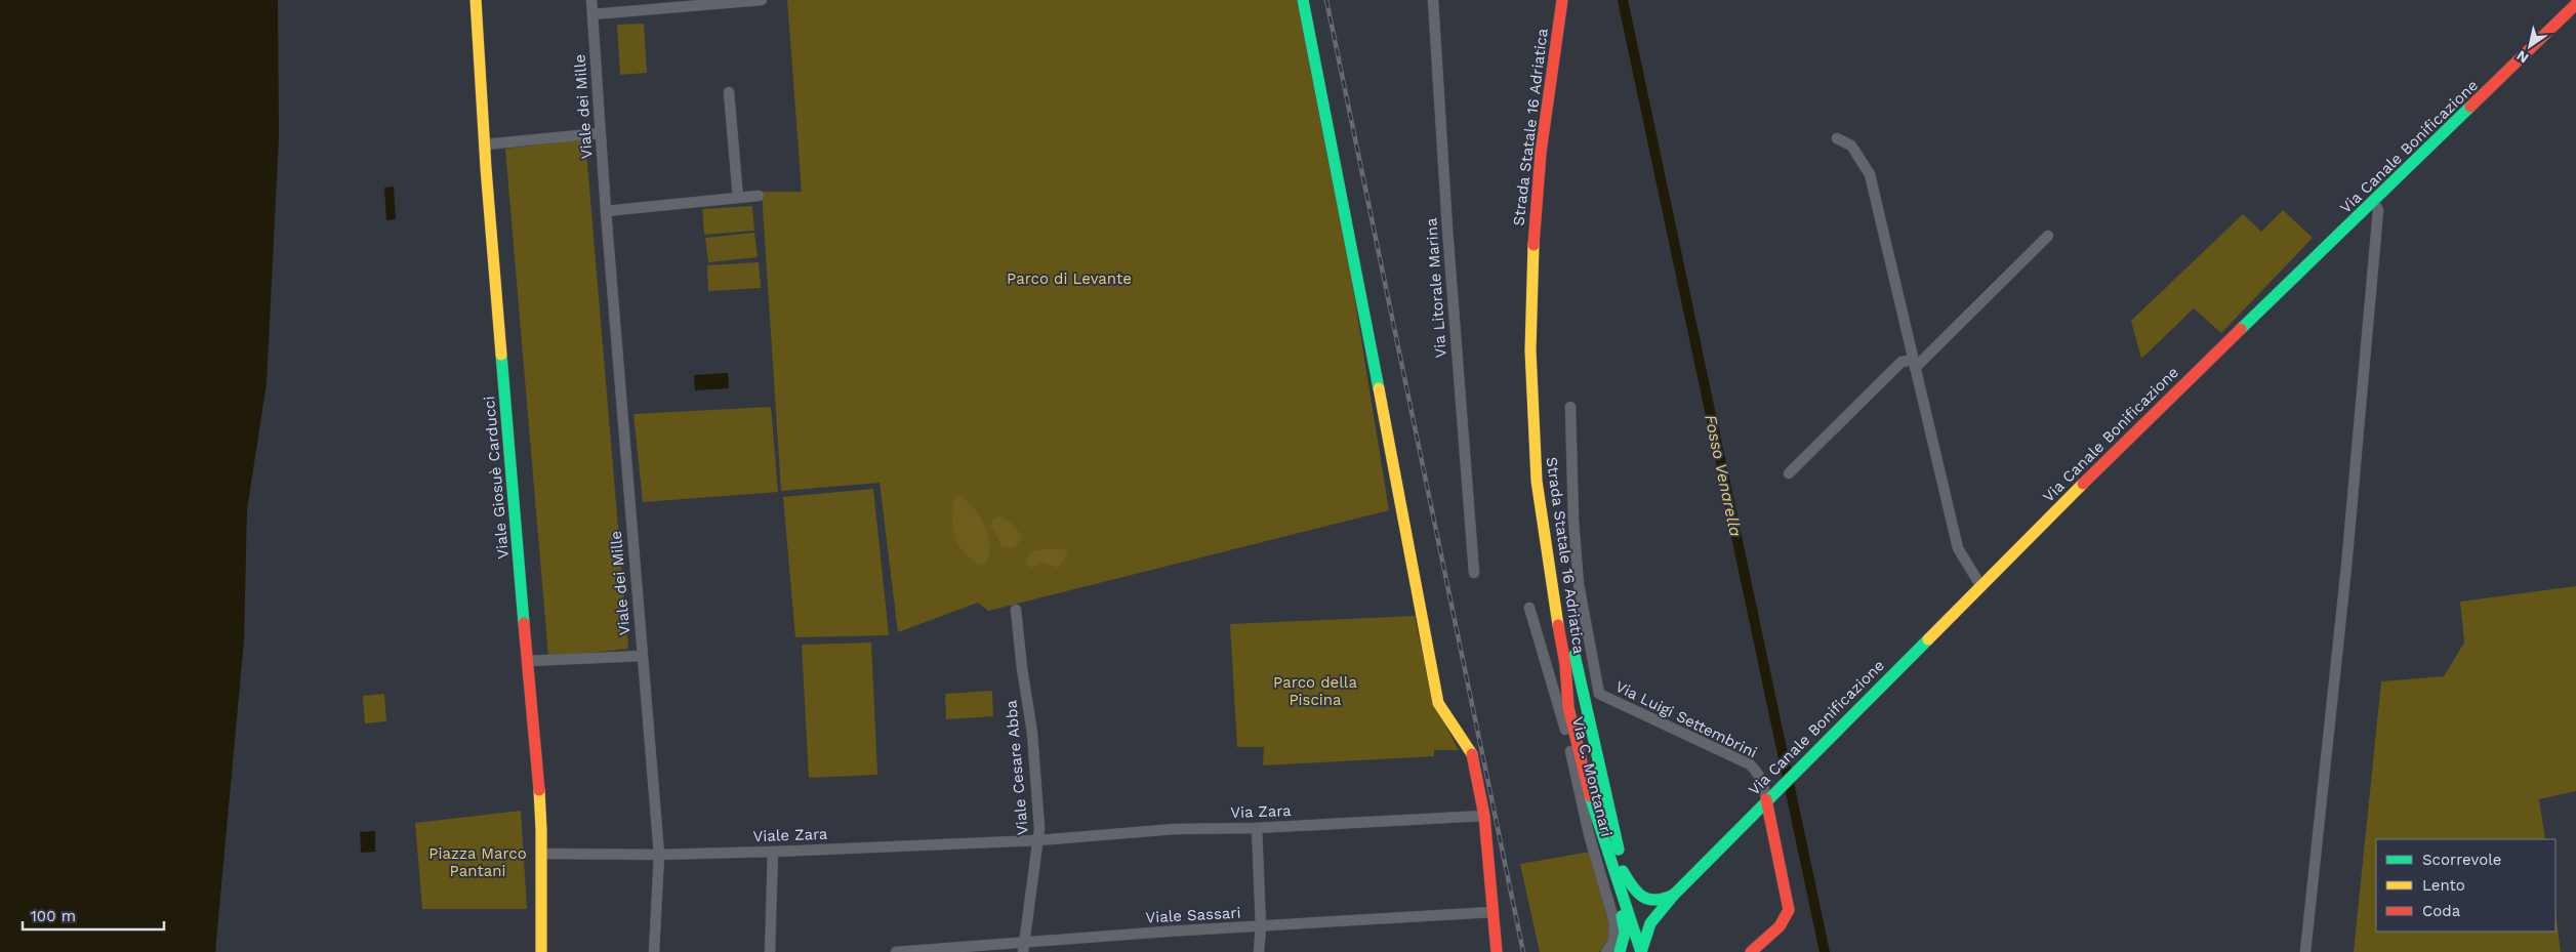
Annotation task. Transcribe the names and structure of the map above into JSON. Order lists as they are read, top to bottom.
{
  "streets": {
    "main road": [
      "Strada Statale 16 Adriatica",
      "Via Canale Bonificazione",
      "Viale Giosuè Carducci",
      "Via Luigi Settembrini"
    ],
    "street": [
      "Viale dei Mille",
      "Via Litorale Marina",
      "Viale Cesare Abba",
      "Via C. Montanari",
      "Via Zara",
      "Viale Zara",
      "Viale Sassari"
    ]
  },
  "crossings": [
    ["Viale dei Mille", "Viale Zara"],
    ["Via Canale Bonificazione", "Via Luigi Settembrini"],
    ["Viale Giosuè Carducci", "Viale Zara"],
    ["Viale Cesare Abba", "Via Zara"],
    ["Viale Cesare Abba", "Viale Zara"],
    ["Viale Cesare Abba", "Viale Sassari"],
    ["Via Zara", "Viale Zara"]
  ],
  "water": ["Fosso Venarella"],
  "parks": ["Parco di Levante", "Parco della Piscina", "Piazza Marco Pantani"],
  "legend": ["Scorrevole", "Lento", "Coda"],
  "scale_bar": "100 m",
  "north": "bottom left"
}
